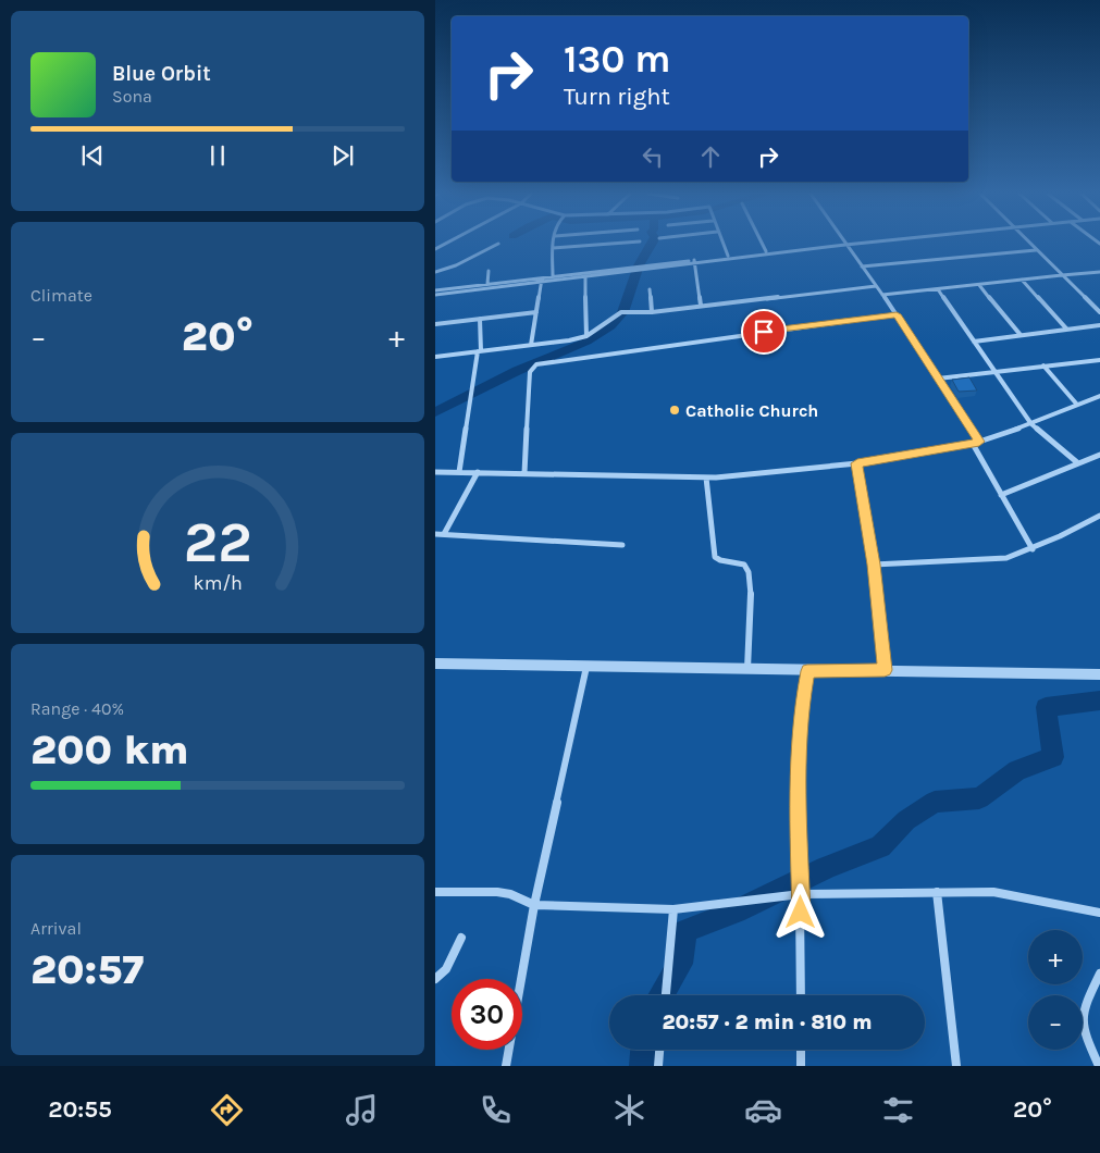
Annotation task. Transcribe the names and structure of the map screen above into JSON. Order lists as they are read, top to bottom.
{
  "places": ["Catholic Church"],
  "page": {
    "turn": ["130 m", "Turn right"],
    "song": ["Blue Orbit", "Sona"],
    "tile": [
      "Climate",
      ["Range · 40%", "200 km"],
      ["Arrival", "20:57"]
    ],
    "heat": ["−", "20°", "+"],
    "map_buttons": ["+", "−"],
    "limit": "30",
    "trip": "20:57 · 2 min · 810 m",
    "tabs": ["20:55", "20°"],
    "gauge": ["22", "km/h"]
  }
}
